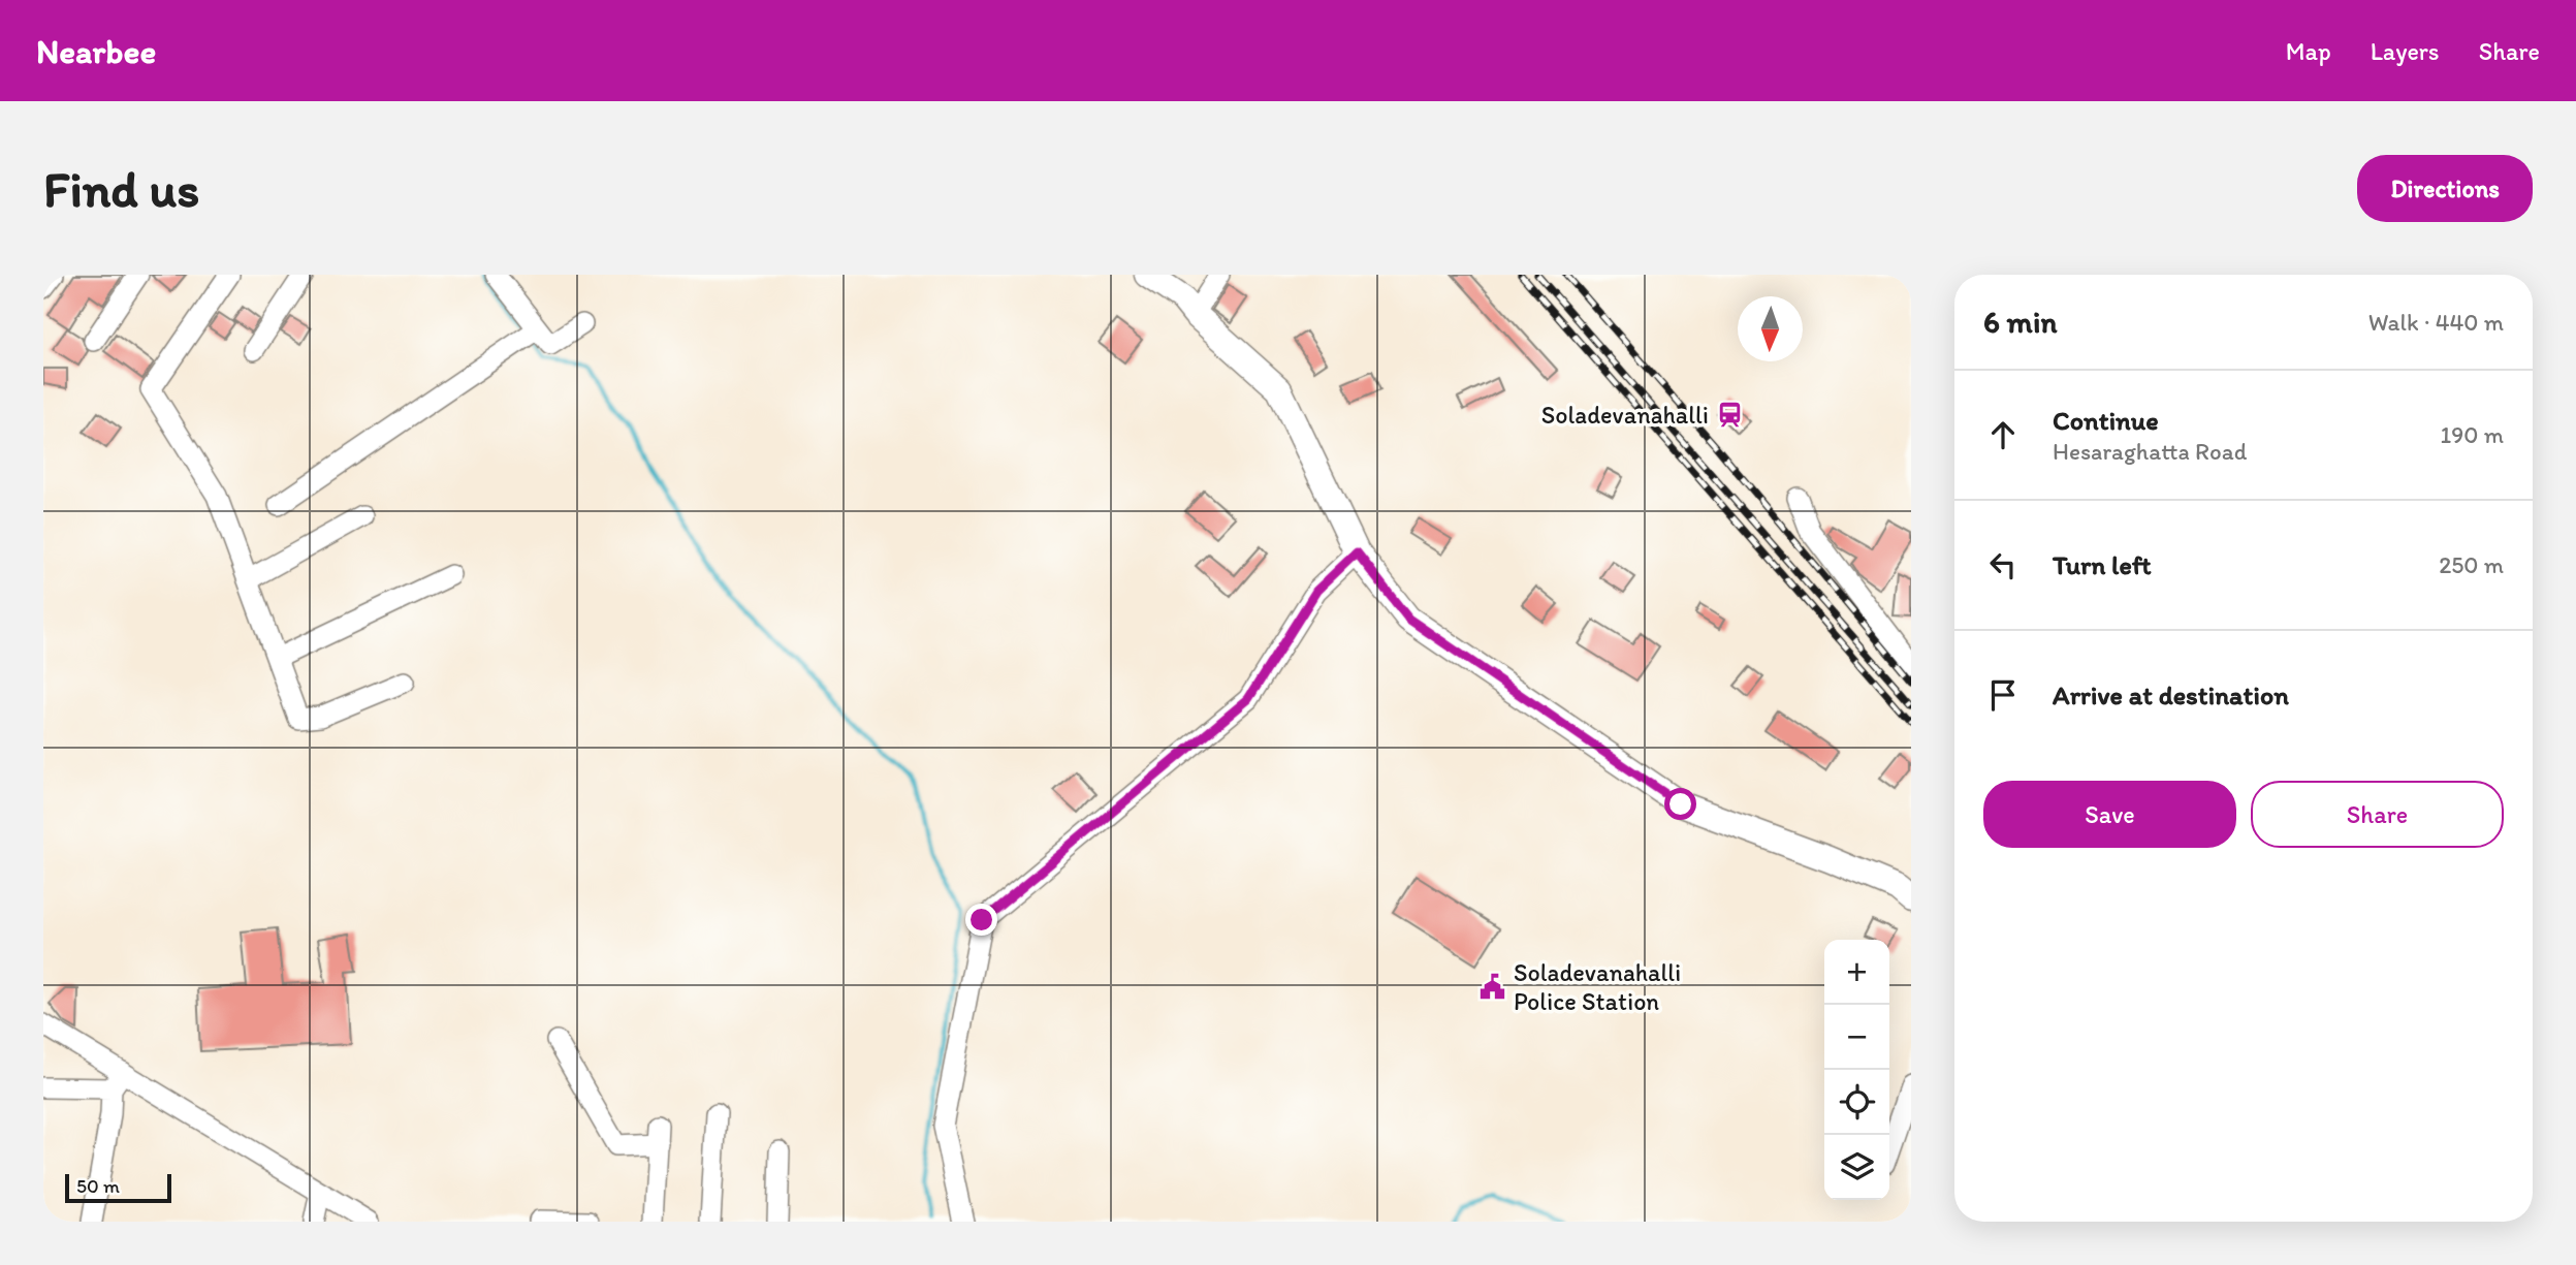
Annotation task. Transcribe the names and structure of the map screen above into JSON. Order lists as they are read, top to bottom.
{
  "places": {
    "station": ["Soladevanahalli"],
    "public building": ["Soladevanahalli Police Station"]
  },
  "scale_bar": "50 m",
  "north": "bottom",
  "page": {
    "header": "Nearbee",
    "nav": ["Map", "Layers", "Share"],
    "buttons": [
      "Directions",
      ["Save", "Share"]
    ],
    "title": "Find us",
    "heading": ["6 min", "Walk · 440 m"],
    "list": [
      ["Continue", "Hesaraghatta Road", "190 m"],
      ["Turn left", "250 m"],
      "Arrive at destination"
    ],
    "map_buttons": ["+", "−"],
    "scale": "50 m"
  }
}
